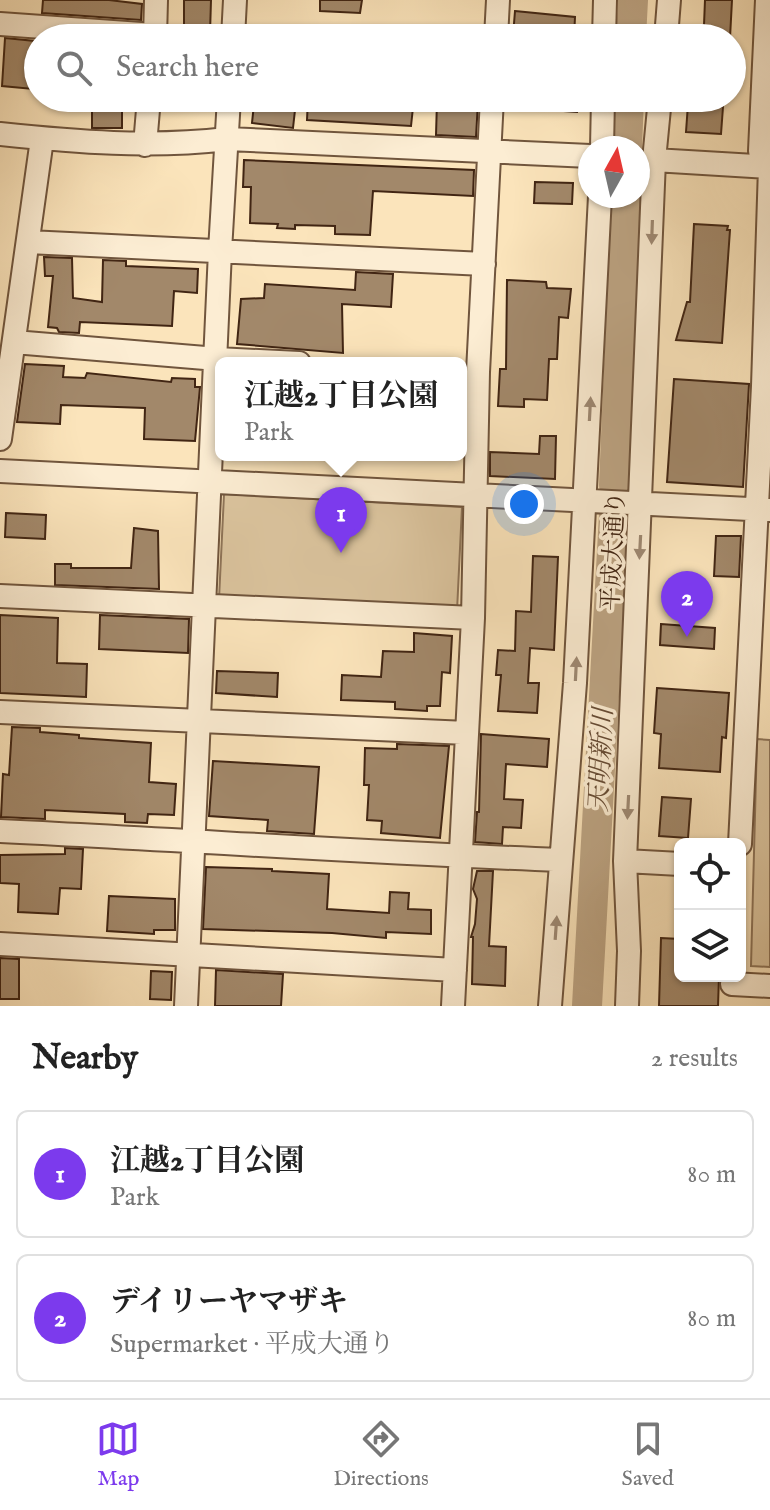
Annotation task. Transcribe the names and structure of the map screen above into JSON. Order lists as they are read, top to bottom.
{
  "streets": {
    "street": ["平成大通り"]
  },
  "water": ["天明新川"],
  "north": "top",
  "page": {
    "search": "Search here",
    "popup": ["江越2丁目公園", "Park"],
    "pins": ["1", "2"],
    "heading": ["Nearby", "2 results"],
    "list": [
      {
        "mark": "1",
        "name": "江越2丁目公園",
        "note": "Park",
        "value": "80 m"
      },
      {
        "mark": "2",
        "name": "デイリーヤマザキ",
        "note": "Supermarket · 平成大通り",
        "value": "80 m"
      }
    ],
    "nav": ["Map", "Directions", "Saved"]
  }
}
